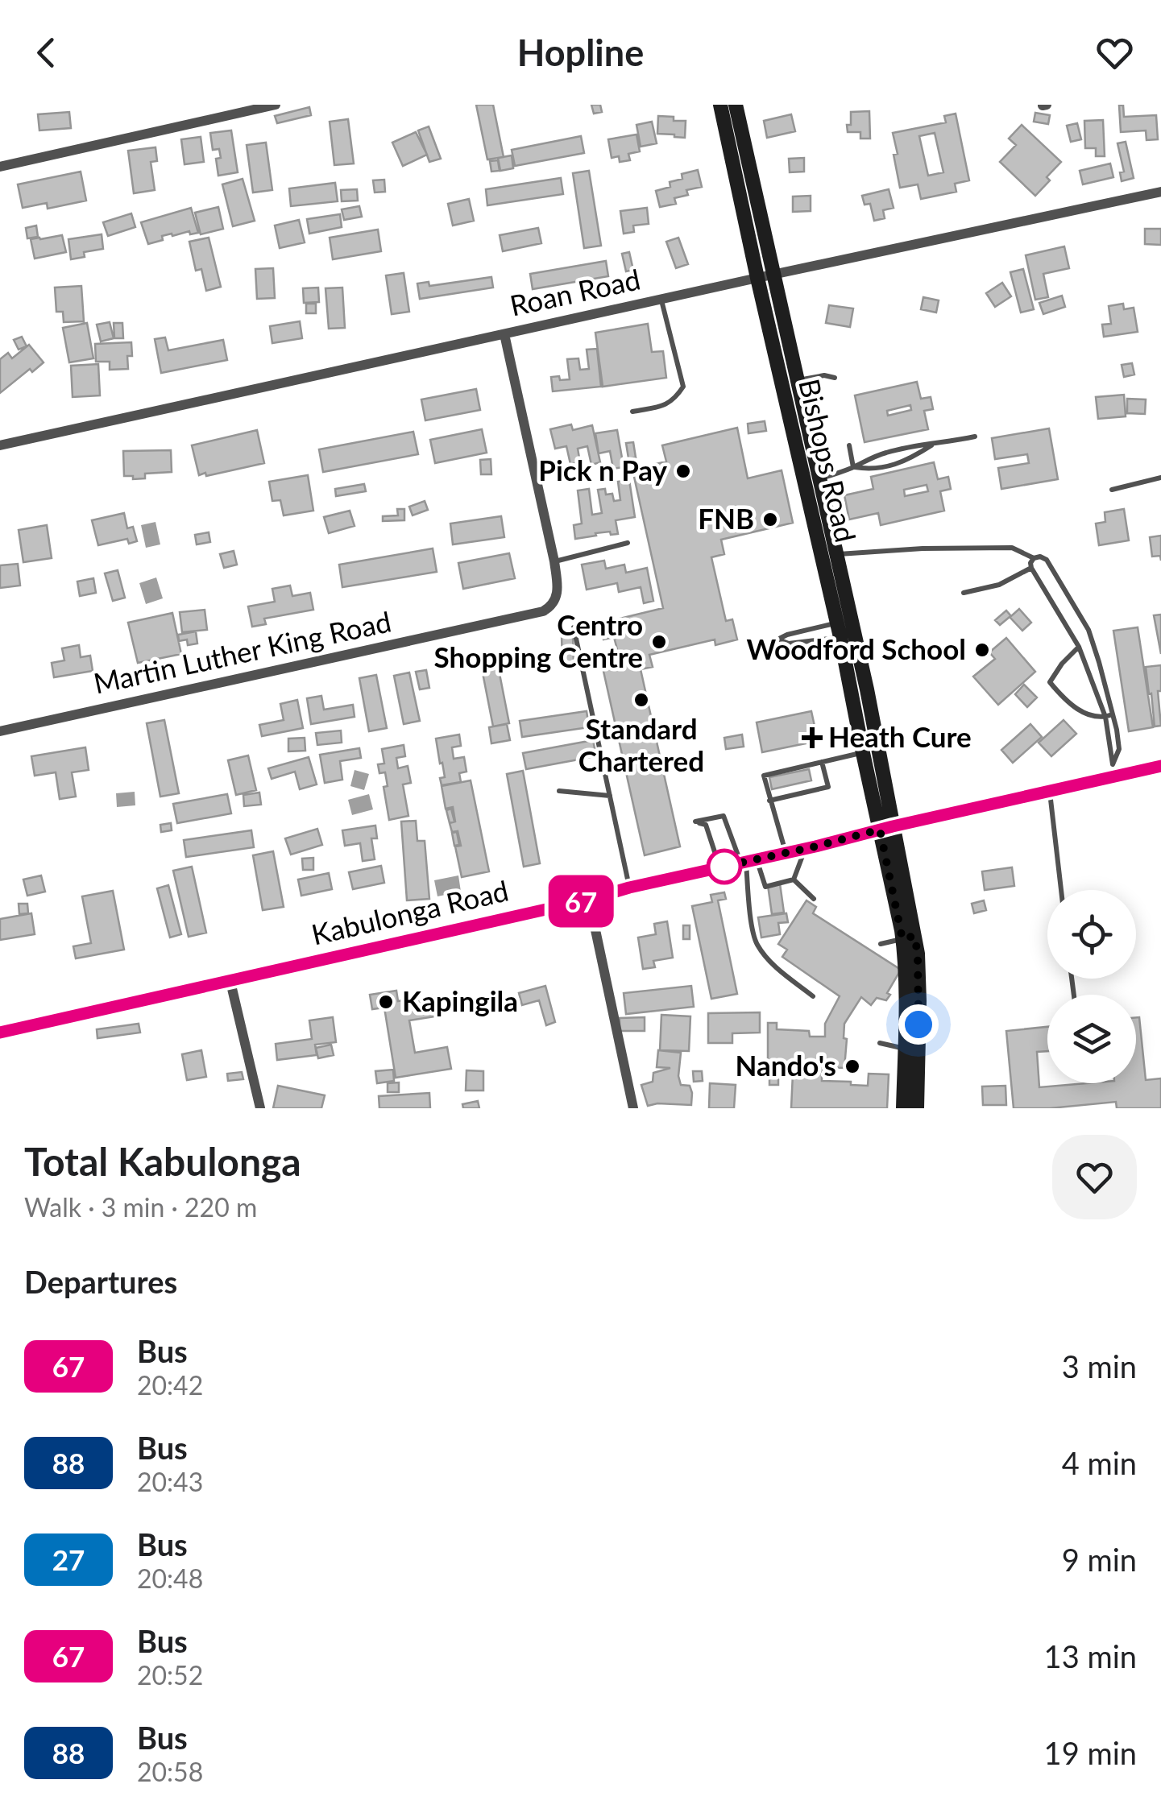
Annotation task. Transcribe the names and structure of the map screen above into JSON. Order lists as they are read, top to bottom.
{
  "streets": {
    "main road": ["Bishops Road", "Kabulonga Road"],
    "street": ["Roan Road", "Martin Luther King Road"]
  },
  "crossings": [
    ["Roan Road", "Bishops Road"],
    ["Roan Road", "Martin Luther King Road"],
    ["Bishops Road", "Kabulonga Road"]
  ],
  "places": {
    "other": [
      "Pick n Pay",
      "FNB",
      "Centro Shopping Centre",
      "Woodford School",
      "Standard Chartered",
      "Kapingila",
      "Nando's"
    ],
    "health": ["Heath Cure"]
  },
  "lines": ["bus line 67"],
  "page": {
    "header": "Hopline",
    "on_map": "67",
    "heading": [
      ["Total Kabulonga", "Walk · 3 min · 220 m"],
      "Departures"
    ],
    "list": [
      {
        "mark": "67",
        "name": "Bus",
        "note": "20:42",
        "value": "3 min"
      },
      {
        "mark": "88",
        "name": "Bus",
        "note": "20:43",
        "value": "4 min"
      },
      {
        "mark": "27",
        "name": "Bus",
        "note": "20:48",
        "value": "9 min"
      },
      {
        "mark": "67",
        "name": "Bus",
        "note": "20:52",
        "value": "13 min"
      },
      {
        "mark": "88",
        "name": "Bus",
        "note": "20:58",
        "value": "19 min"
      }
    ]
  }
}
